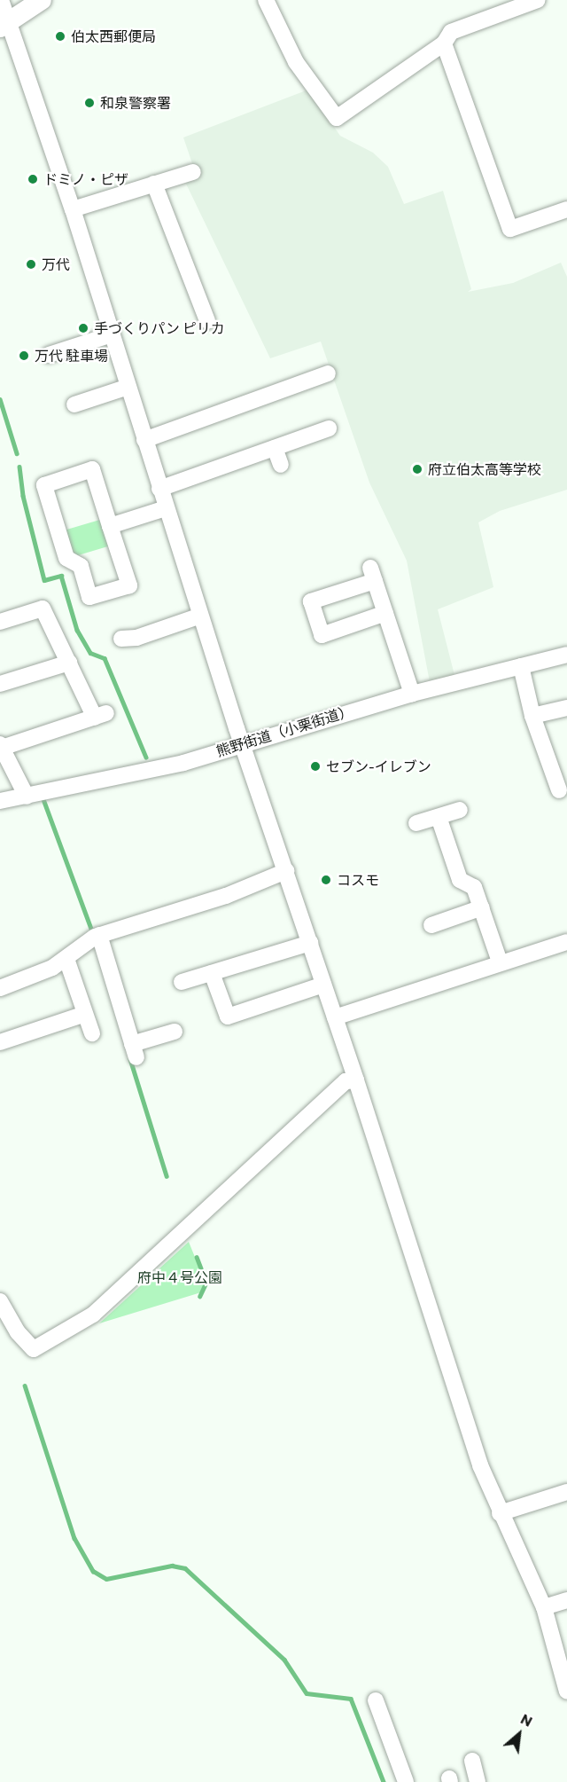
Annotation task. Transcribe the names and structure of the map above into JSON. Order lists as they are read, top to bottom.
{
  "streets": {
    "street": ["熊野街道（小栗街道）"]
  },
  "parks": ["府中４号公園"],
  "places": [
    "伯太西郵便局",
    "和泉警察署",
    "ドミノ・ピザ",
    "万代",
    "手づくりパン ピリカ",
    "万代 駐車場",
    "府立伯太高等学校",
    "セブン-イレブン",
    "コスモ"
  ],
  "north": "top right"
}
